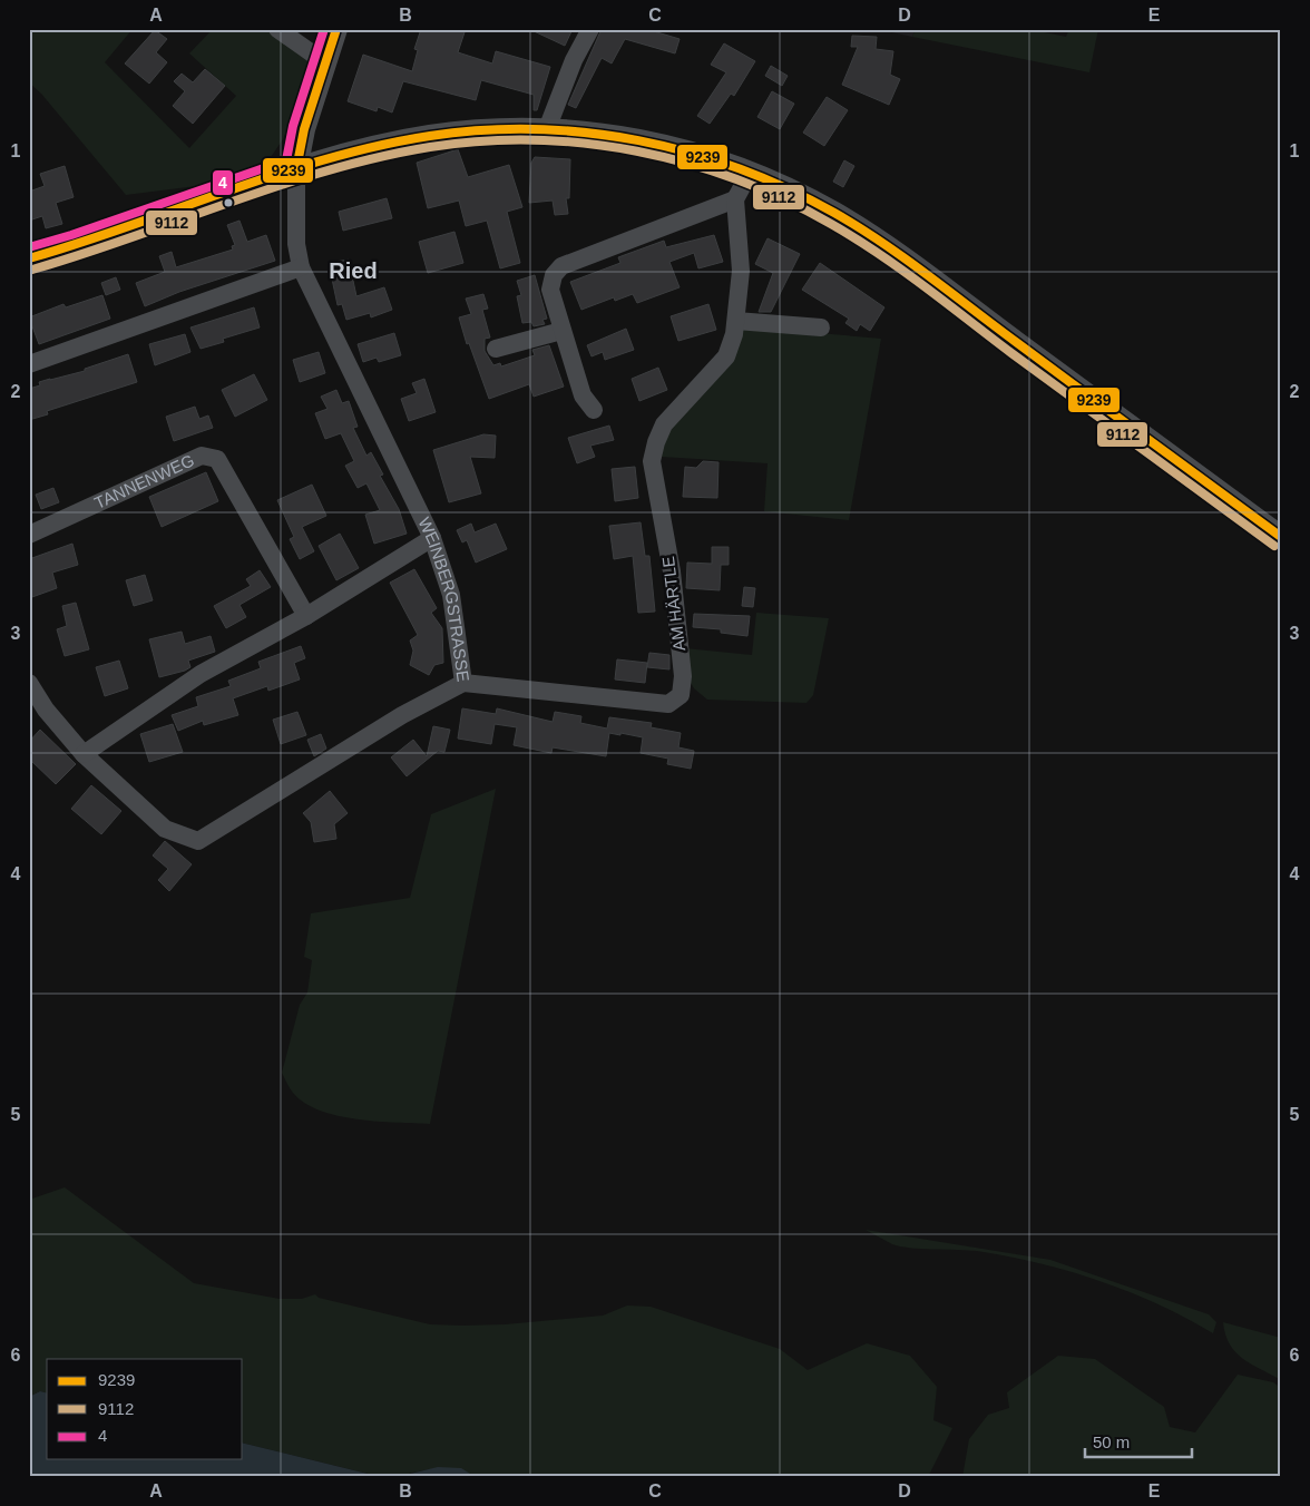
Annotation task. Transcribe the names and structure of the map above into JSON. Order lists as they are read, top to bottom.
{
  "streets": {
    "street": ["TANNENWEG", "WEINBERGSTRASSE", "AM HÄRTLE"]
  },
  "crossings": [
    ["WEINBERGSTRASSE", "AM HÄRTLE"]
  ],
  "districts": ["Ried"],
  "lines": ["transit line 9239", "transit line 4", "transit line 9112"],
  "legend": ["9239", "9112", "4"],
  "scale_bar": "50 m",
  "grid": {
    "columns": [
      "A",
      "B",
      "C",
      "D",
      "E"
    ],
    "rows": [
      "1",
      "2",
      "3",
      "4",
      "5",
      "6"
    ]
  }
}
